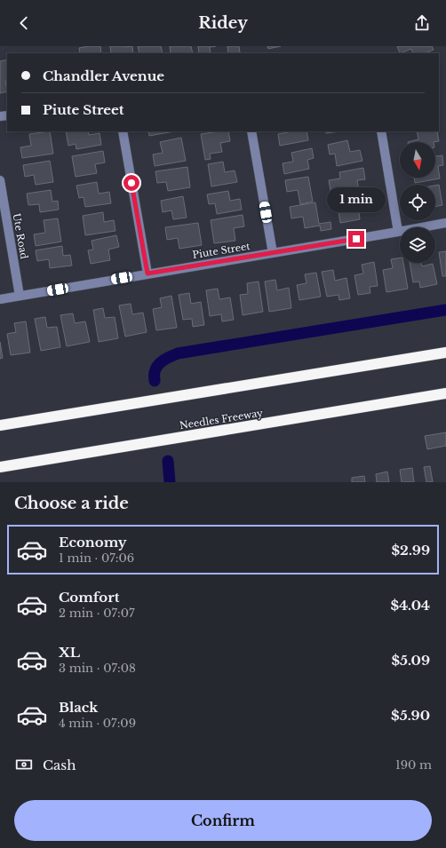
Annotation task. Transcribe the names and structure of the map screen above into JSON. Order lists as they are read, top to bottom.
{
  "streets": {
    "highway": ["Needles Freeway"],
    "street": ["Ute Road", "Piute Street"]
  },
  "crossings": [
    ["Ute Road", "Piute Street"]
  ],
  "north": "bottom",
  "page": {
    "header": "Ridey",
    "banner": ["Chandler Avenue", "Piute Street"],
    "bubble": "1 min",
    "heading": "Choose a ride",
    "list": [
      {
        "name": "Economy",
        "note": "1 min · 07:06",
        "value": "$2.99"
      },
      {
        "name": "Comfort",
        "note": "2 min · 07:07",
        "value": "$4.04"
      },
      {
        "name": "XL",
        "note": "3 min · 07:08",
        "value": "$5.09"
      },
      {
        "name": "Black",
        "note": "4 min · 07:09",
        "value": "$5.90"
      }
    ],
    "pay": ["Cash", "190 m"],
    "buttons": "Confirm"
  }
}
